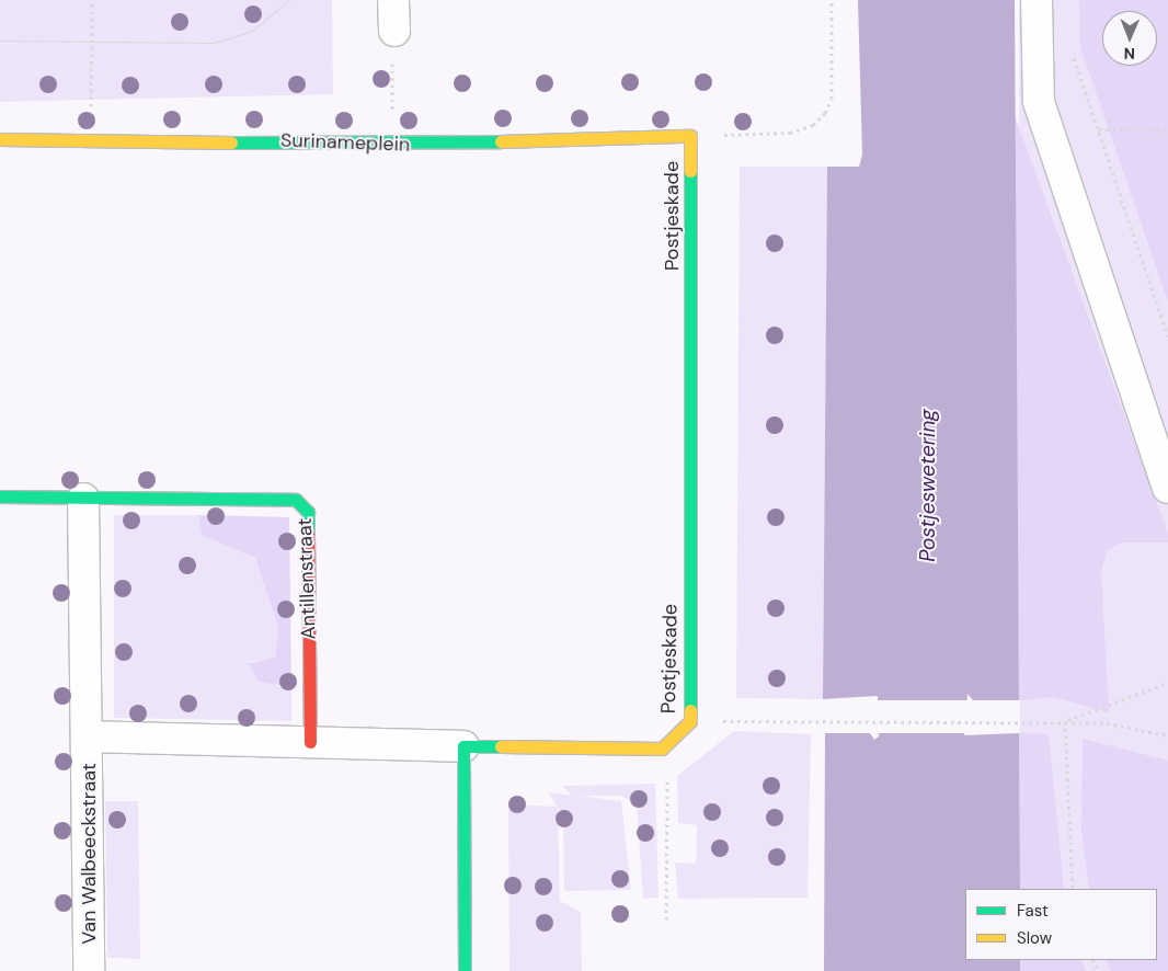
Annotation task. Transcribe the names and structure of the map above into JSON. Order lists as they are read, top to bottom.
{
  "streets": {
    "street": [
      "Surinameplein",
      "Postjeskade",
      "Antillenstraat",
      "Van Walbeeckstraat"
    ]
  },
  "crossings": [
    ["Surinameplein", "Postjeskade"]
  ],
  "water": ["Postjeswetering"],
  "legend": ["Fast", "Slow"],
  "north": "bottom"
}
